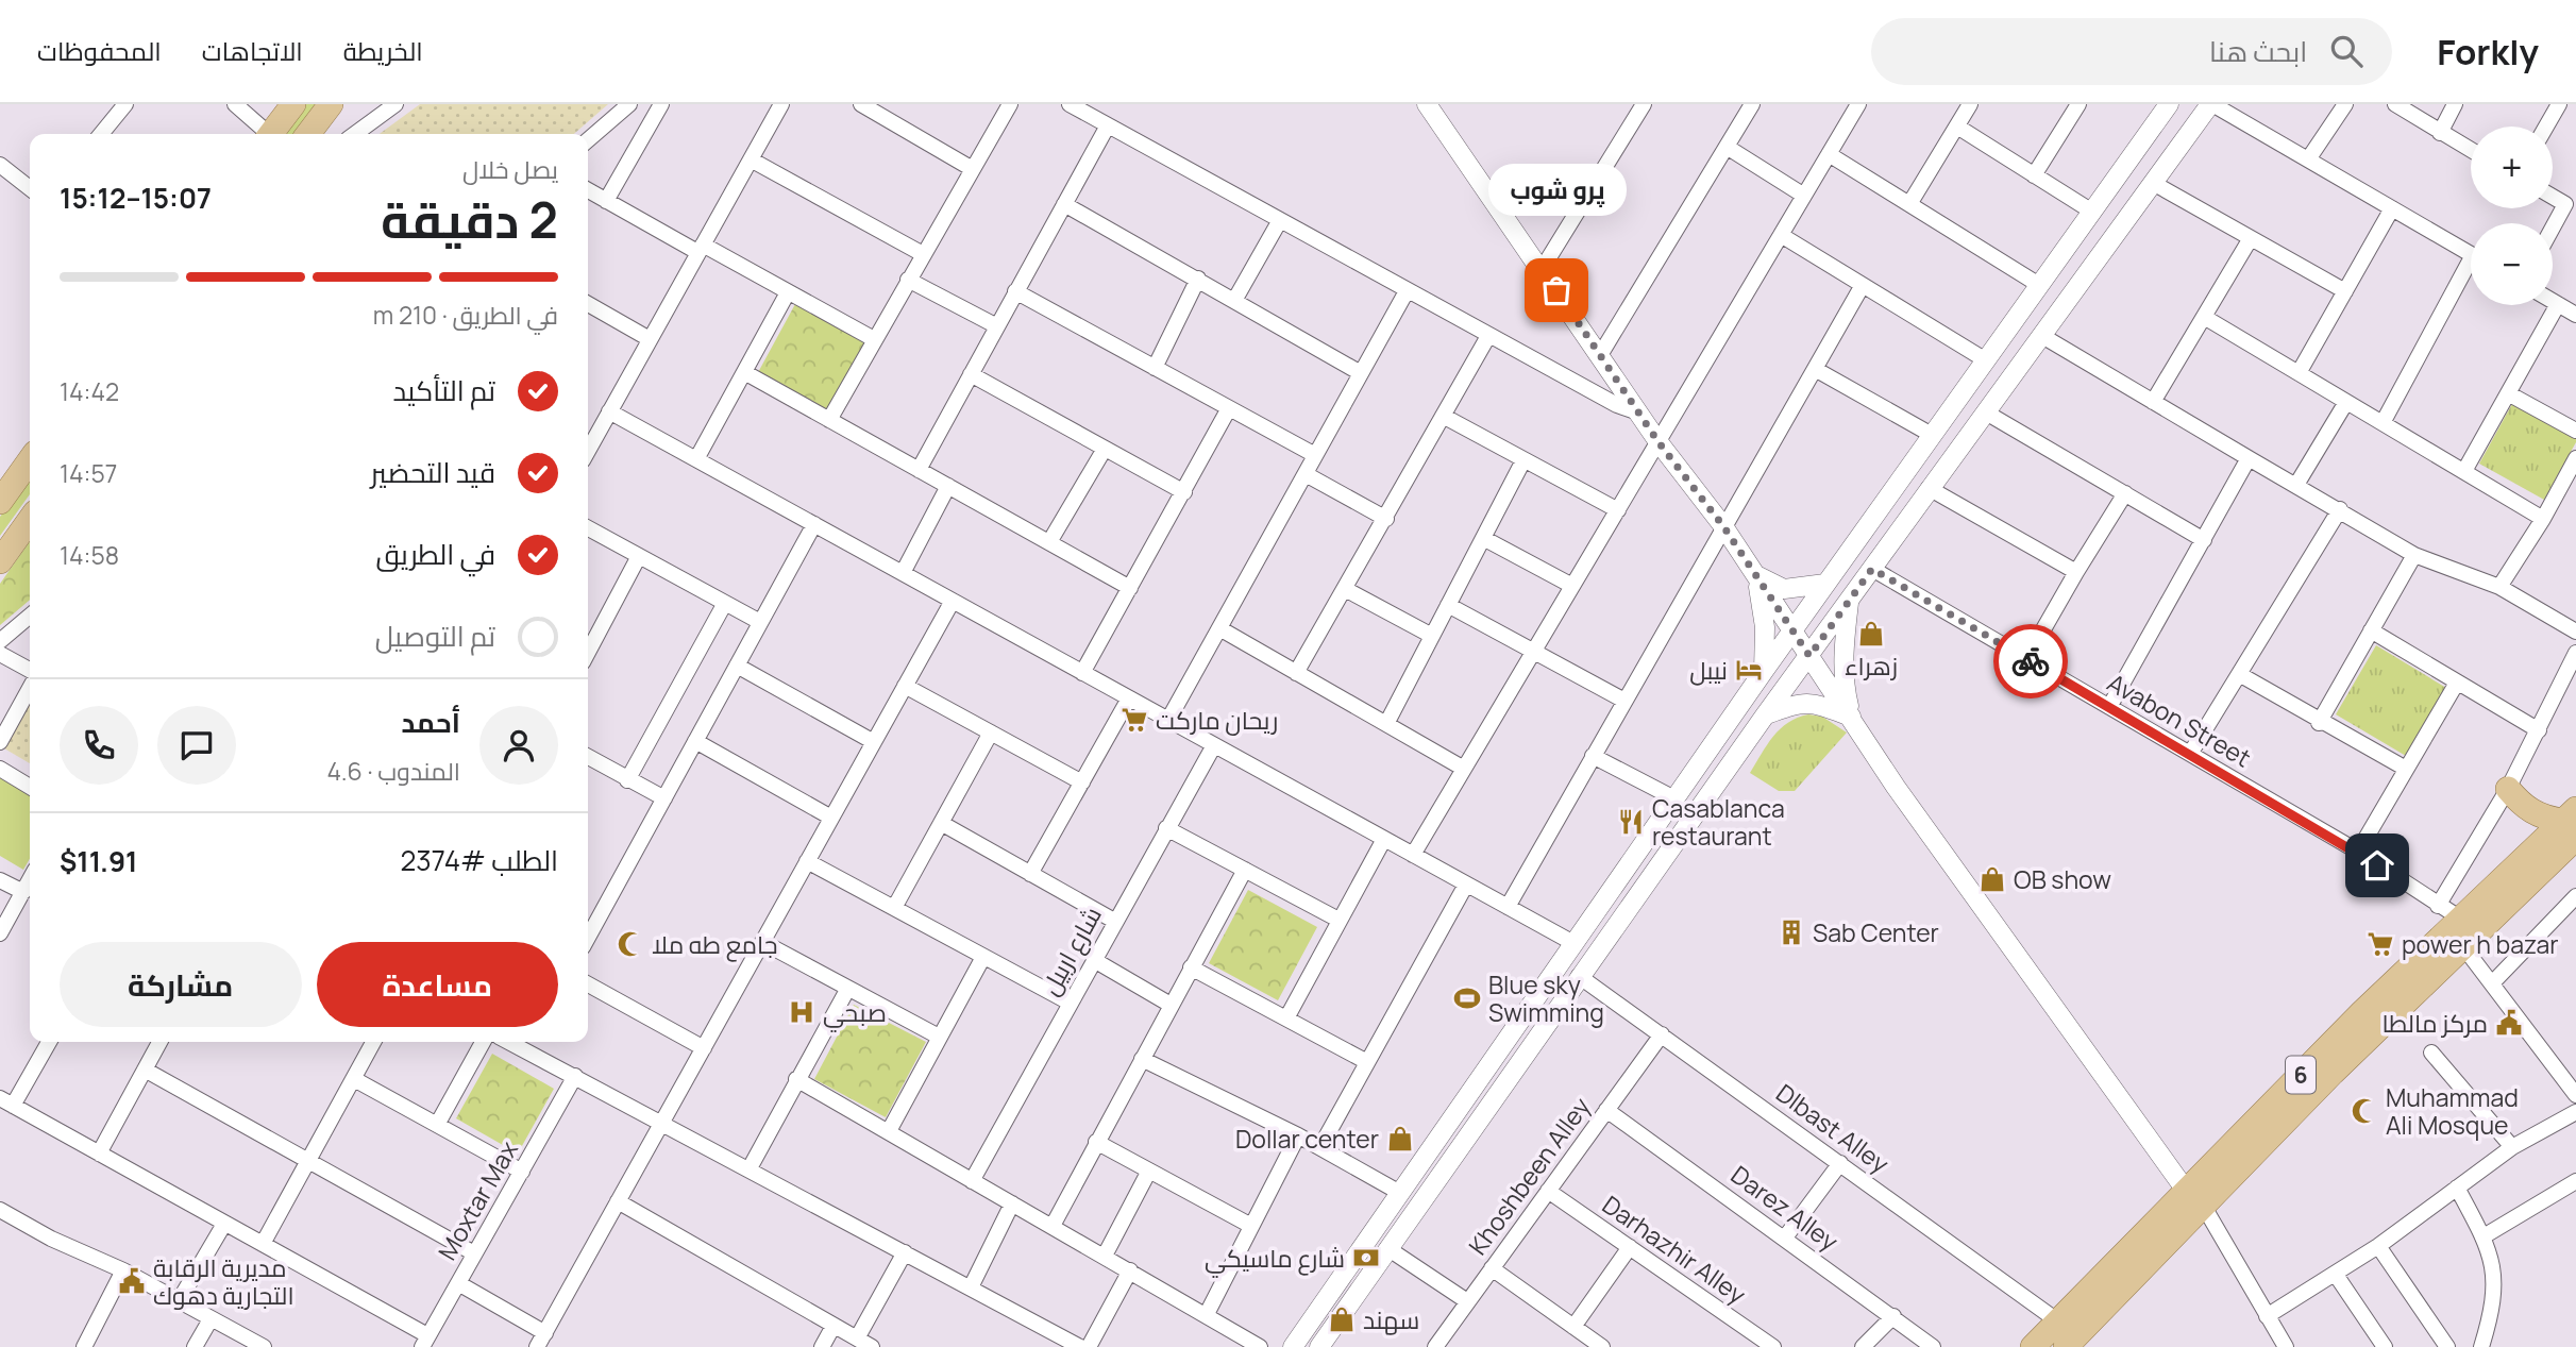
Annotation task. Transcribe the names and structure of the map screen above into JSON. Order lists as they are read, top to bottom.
{
  "streets": {
    "main road": ["6"],
    "street": [
      "Avabon Street",
      "شارع اربيل",
      "Dlbast Alley",
      "Khoshbeen Alley",
      "Moxtar Max",
      "Darez Alley",
      "Darhazhir Alley"
    ]
  },
  "crossings": [
    ["Avabon Street", "6"],
    ["6", "Dlbast Alley"],
    ["Dlbast Alley", "Khoshbeen Alley"],
    ["Khoshbeen Alley", "Darez Alley"],
    ["Khoshbeen Alley", "Darhazhir Alley"]
  ],
  "places": {
    "other": ["پرو شوب"],
    "shop": [
      "زهراء",
      "OB show",
      "Dollar center",
      "سهند"
    ],
    "hotel": ["نيبل"],
    "supermarket": ["ريحان ماركت", "power h bazar"],
    "restaurant": ["Casablanca restaurant"],
    "building": ["Sab Center"],
    "mosque": ["جامع طه ملا", "Muhammad Ali Mosque"],
    "sports": ["Blue sky Swimming"],
    "hospital": ["صبحي"],
    "public building": ["مركز مالطا", "مديرية الرقابة التجارية دهوك"],
    "bank": ["شارع ماسيكي"]
  },
  "page": {
    "header": "Forkly",
    "search": "ابحث هنا",
    "nav": ["الخريطة", "الاتجاهات", "المحفوظات"],
    "map_buttons": ["+", "−"],
    "heading": ["2 دقيقة", "يصل خلال", "15:07–15:12"],
    "panel": [
      "أحمد",
      "المندوب · 4.6",
      "الطلب #2374",
      "$11.91"
    ],
    "bubble": "پرو شوب",
    "bar": "في الطريق · 210 m",
    "list": [
      ["تم التأكيد", "14:42"],
      ["قيد التحضير", "14:57"],
      ["في الطريق", "14:58"],
      "تم التوصيل"
    ],
    "buttons": ["مساعدة", "مشاركة"]
  }
}
